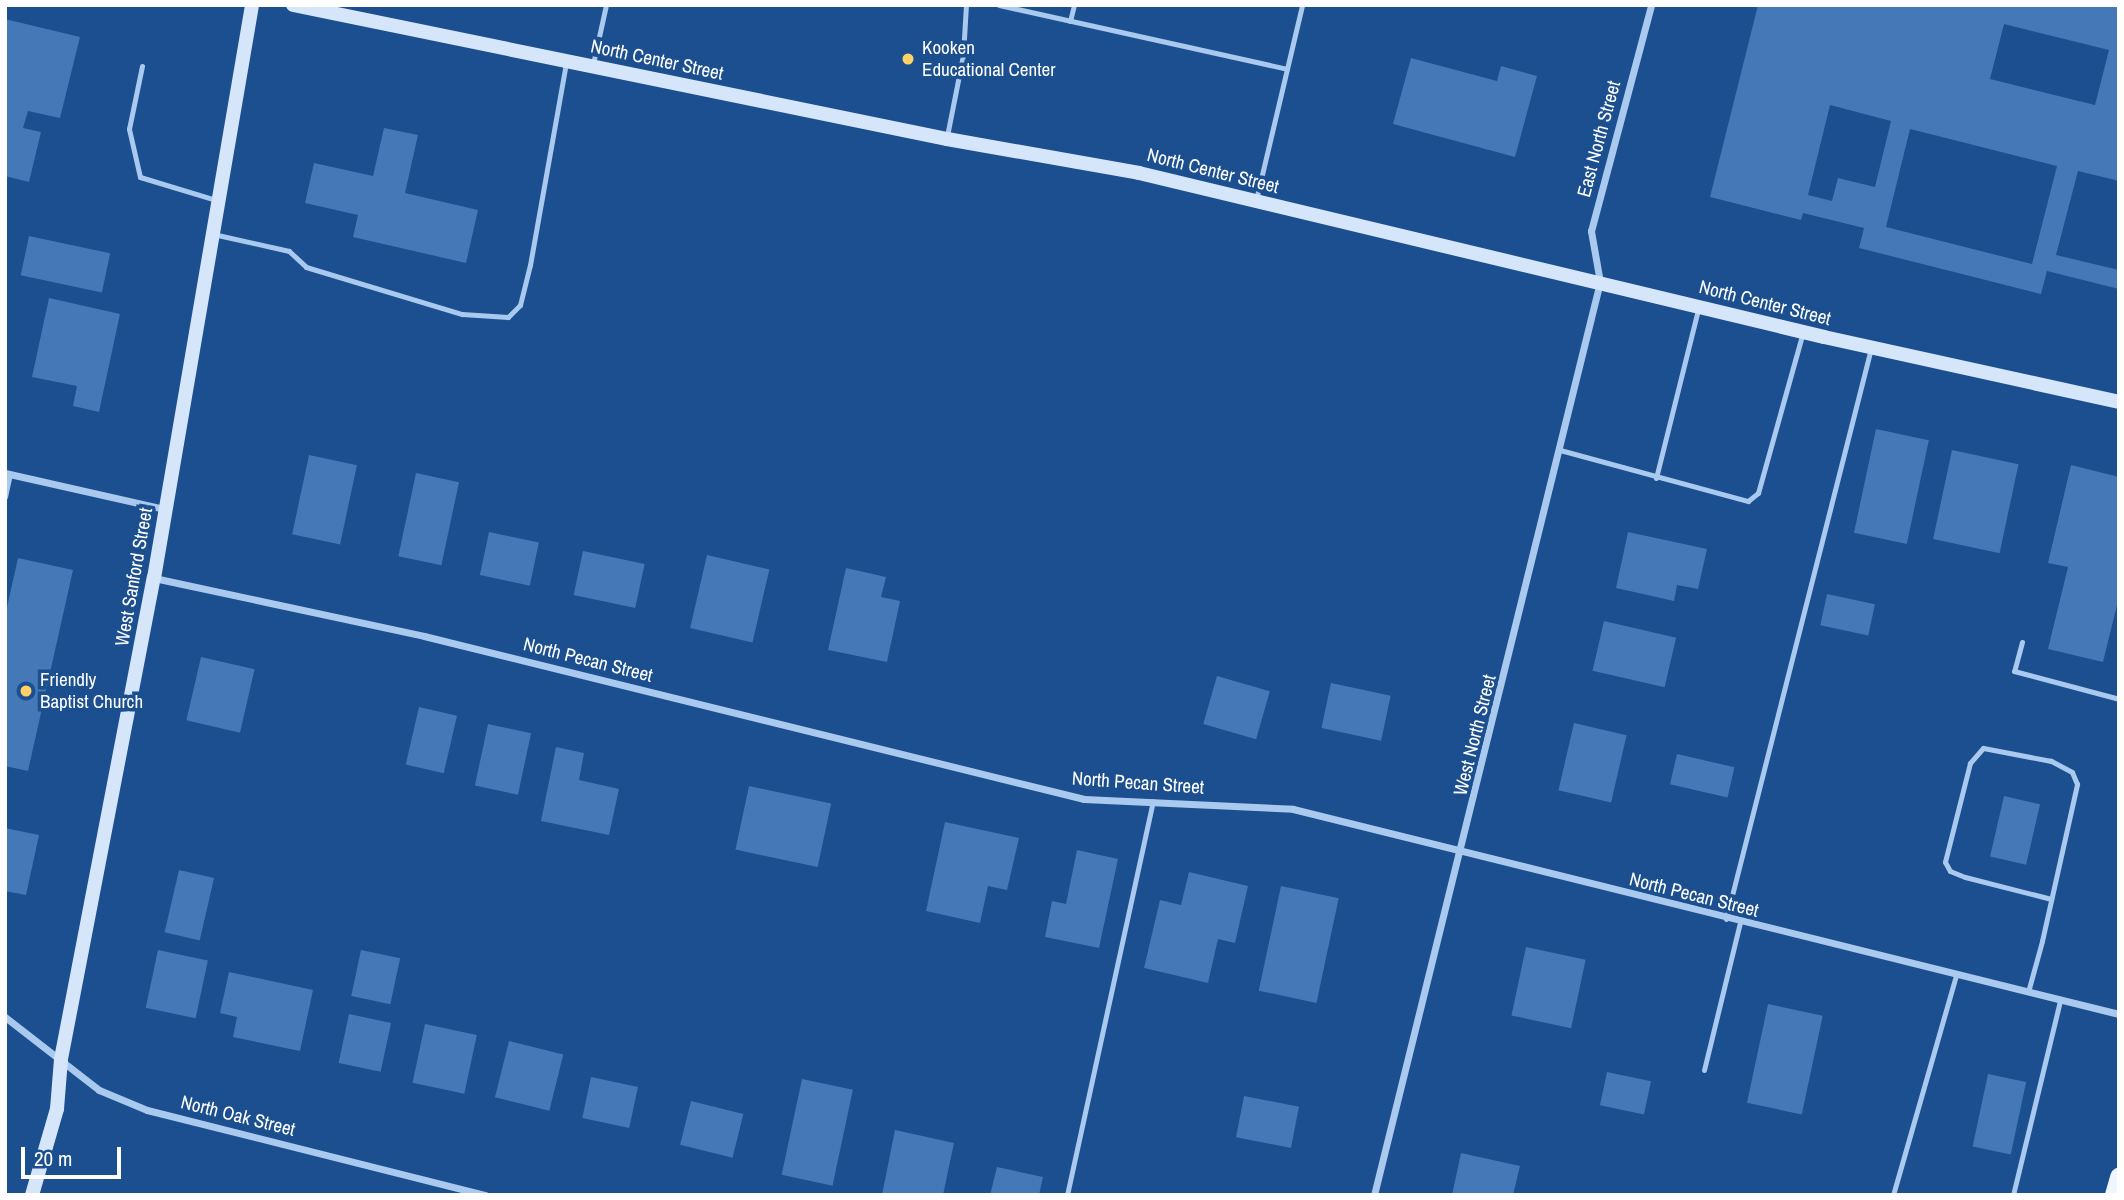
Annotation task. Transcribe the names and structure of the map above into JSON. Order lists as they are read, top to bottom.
{
  "streets": {
    "main road": ["North Center Street", "West Sanford Street"],
    "street": [
      "East North Street",
      "North Pecan Street",
      "West North Street",
      "North Oak Street"
    ]
  },
  "crossings": [
    ["North Center Street", "East North Street"],
    ["North Center Street", "West North Street"],
    ["East North Street", "West North Street"],
    ["West Sanford Street", "North Pecan Street"],
    ["West Sanford Street", "North Oak Street"],
    ["North Pecan Street", "West North Street"]
  ],
  "places": ["Kooken Educational Center", "Friendly Baptist Church"],
  "scale_bar": "20 m"
}
